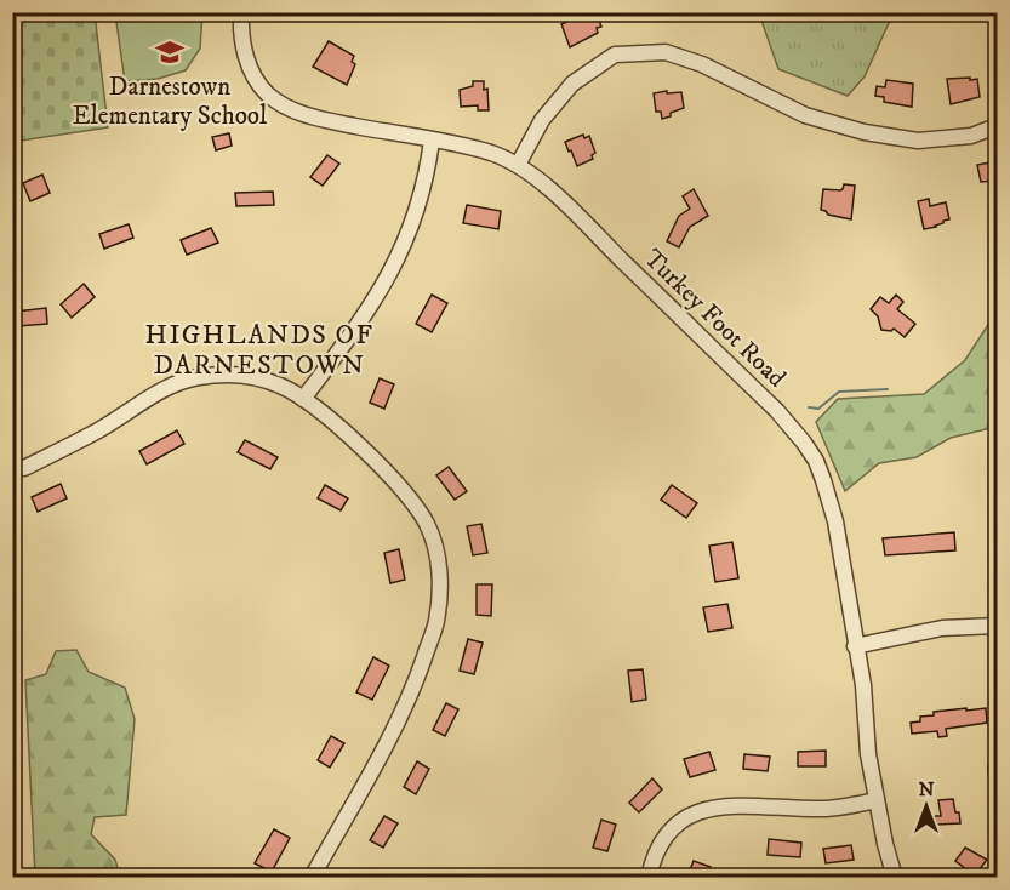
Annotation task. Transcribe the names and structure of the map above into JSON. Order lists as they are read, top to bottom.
{
  "streets": {
    "street": ["Turkey Foot Road"]
  },
  "districts": ["HIGHLANDS OF DARNESTOWN"],
  "places": {
    "school or university": ["Darnestown Elementary School"]
  },
  "north": "top"
}
